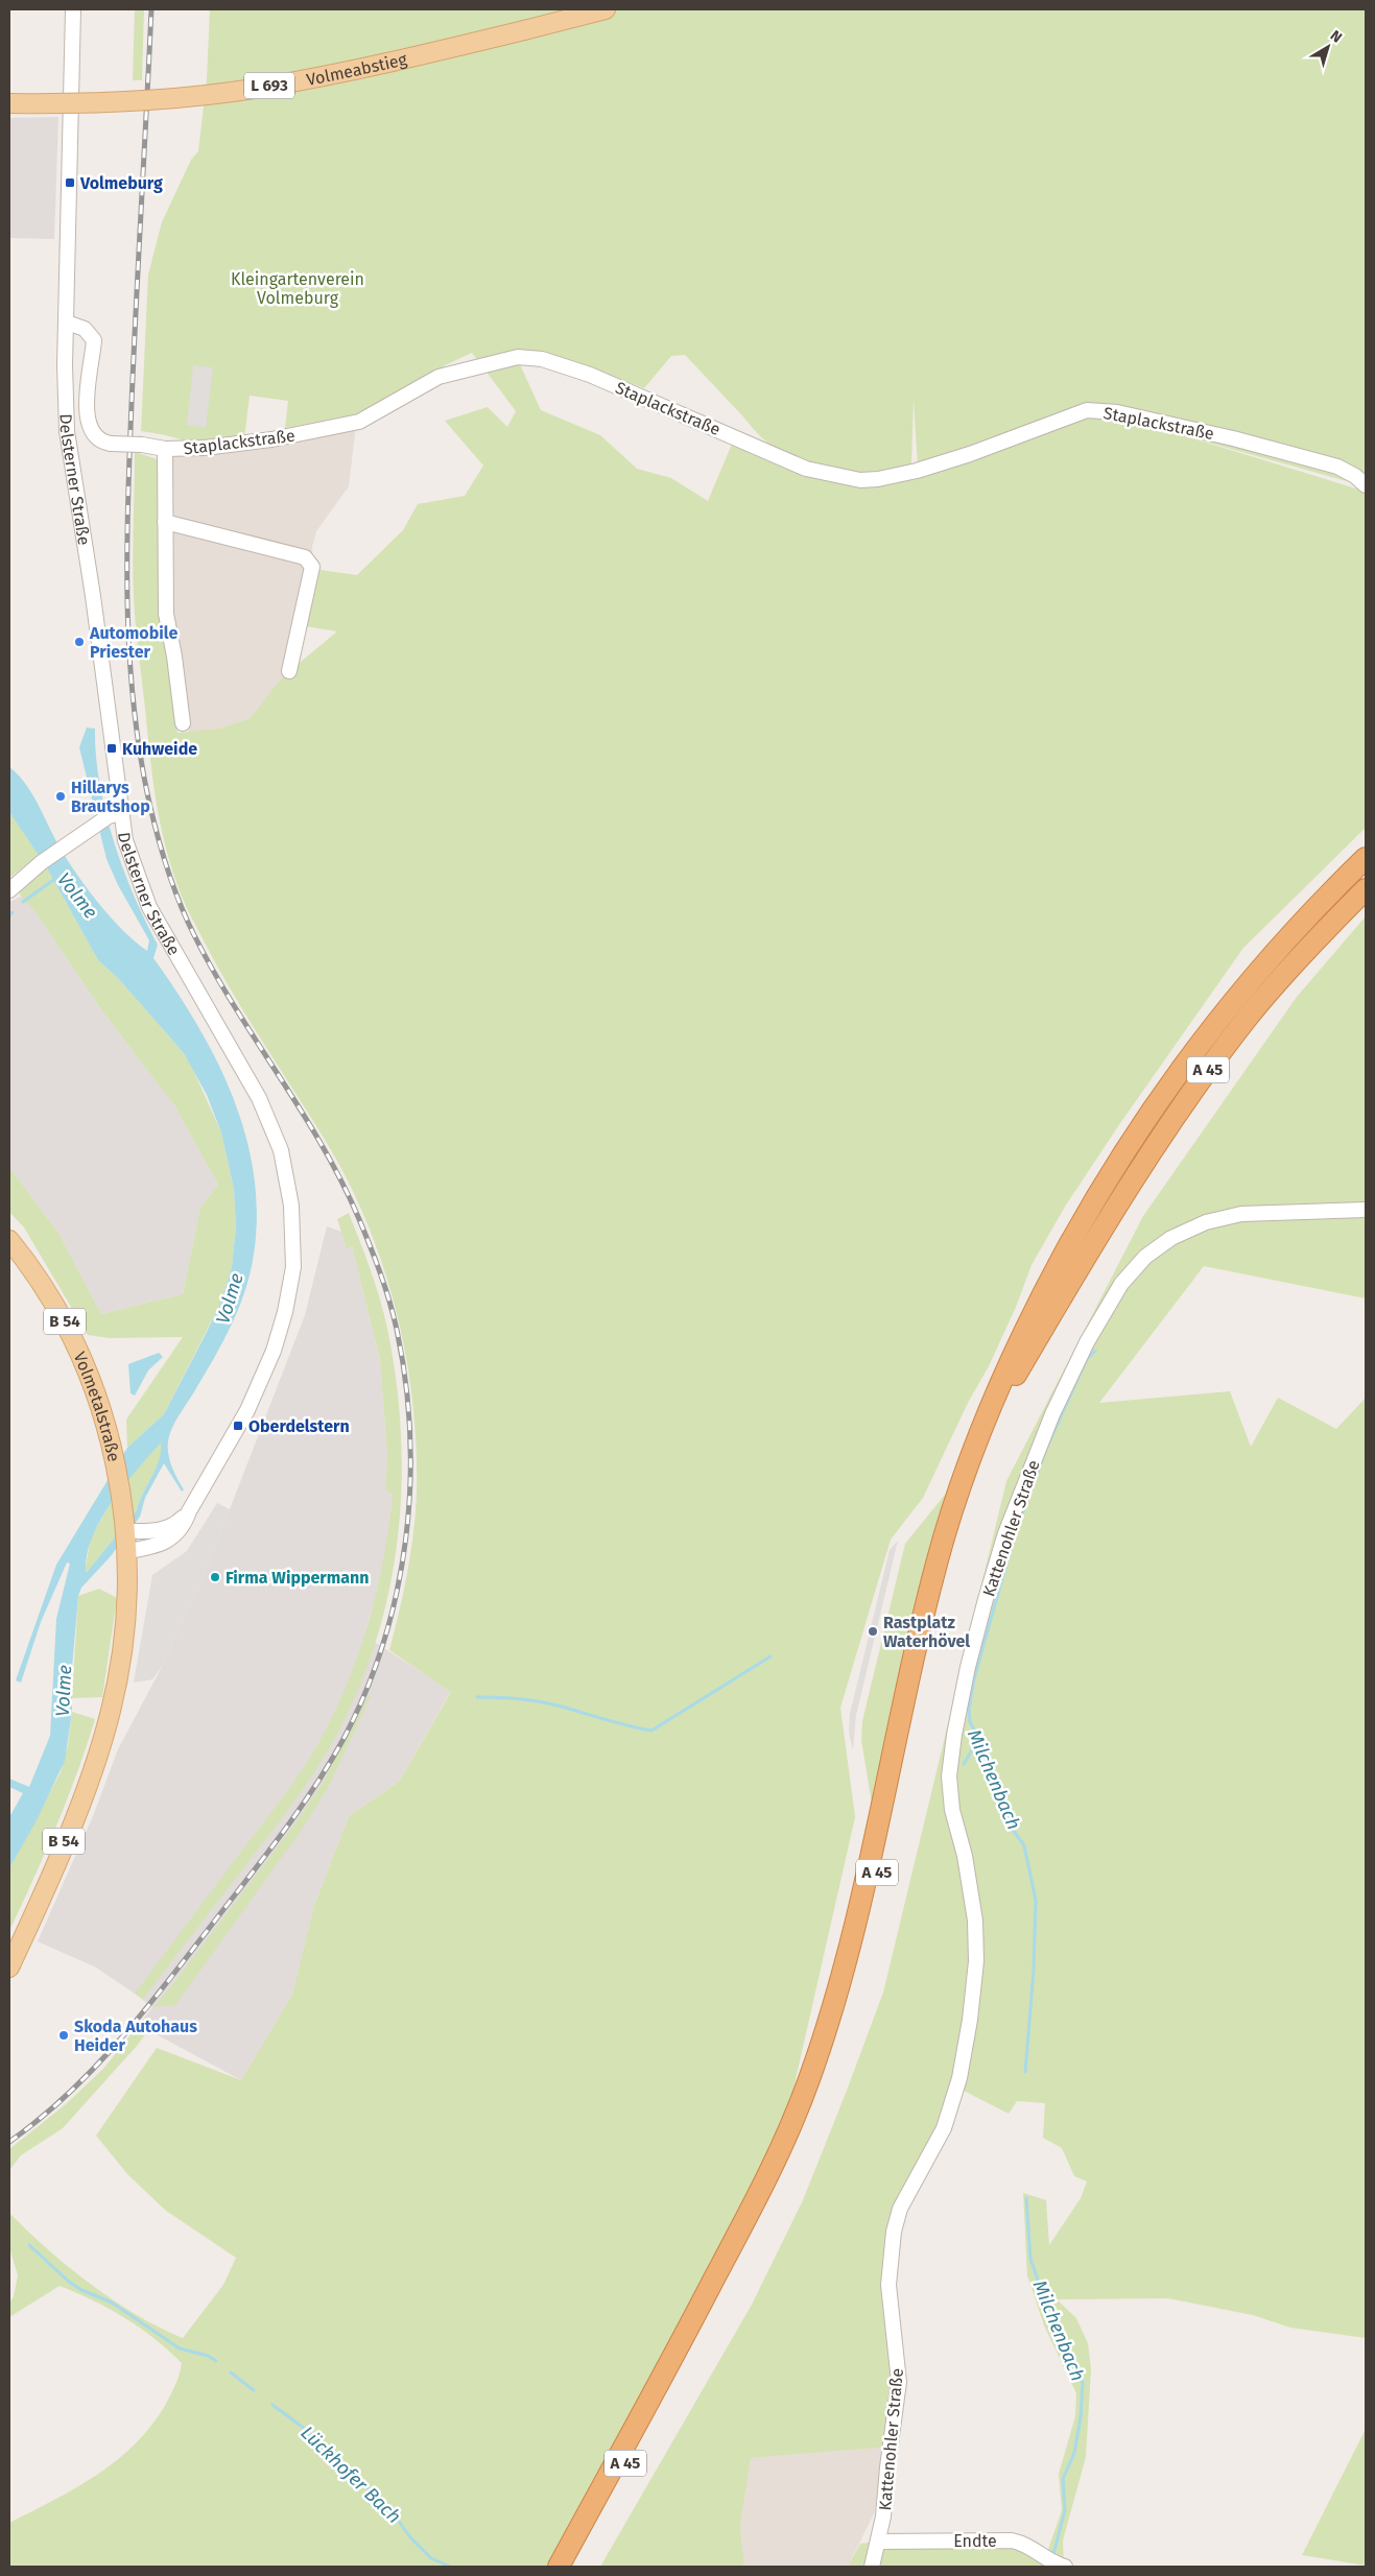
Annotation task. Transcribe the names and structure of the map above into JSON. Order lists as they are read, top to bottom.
{
  "streets": {
    "highway": ["A 45"],
    "main road": [
      "Volmeabstieg",
      "L 693",
      "B 54",
      "Volmetalstraße"
    ],
    "street": [
      "Staplackstraße",
      "Delsterner Straße",
      "Kattenohler Straße",
      "Endte"
    ]
  },
  "crossings": [
    ["Staplackstraße", "Delsterner Straße"],
    ["Delsterner Straße", "B 54"],
    ["Delsterner Straße", "Volmetalstraße"],
    ["B 54", "Volmetalstraße"],
    ["Kattenohler Straße", "Endte"]
  ],
  "water": ["Volme", "Milchenbach", "Lückhofer Bach"],
  "parks": ["Kleingartenverein Volmeburg"],
  "places": {
    "transit": ["Volmeburg", "Kuhweide", "Oberdelstern"],
    "other": [
      "Automobile Priester",
      "Hillarys Brautshop",
      "Firma Wippermann",
      "Rastplatz Waterhövel",
      "Skoda Autohaus Heider"
    ]
  },
  "north": "top right"
}
